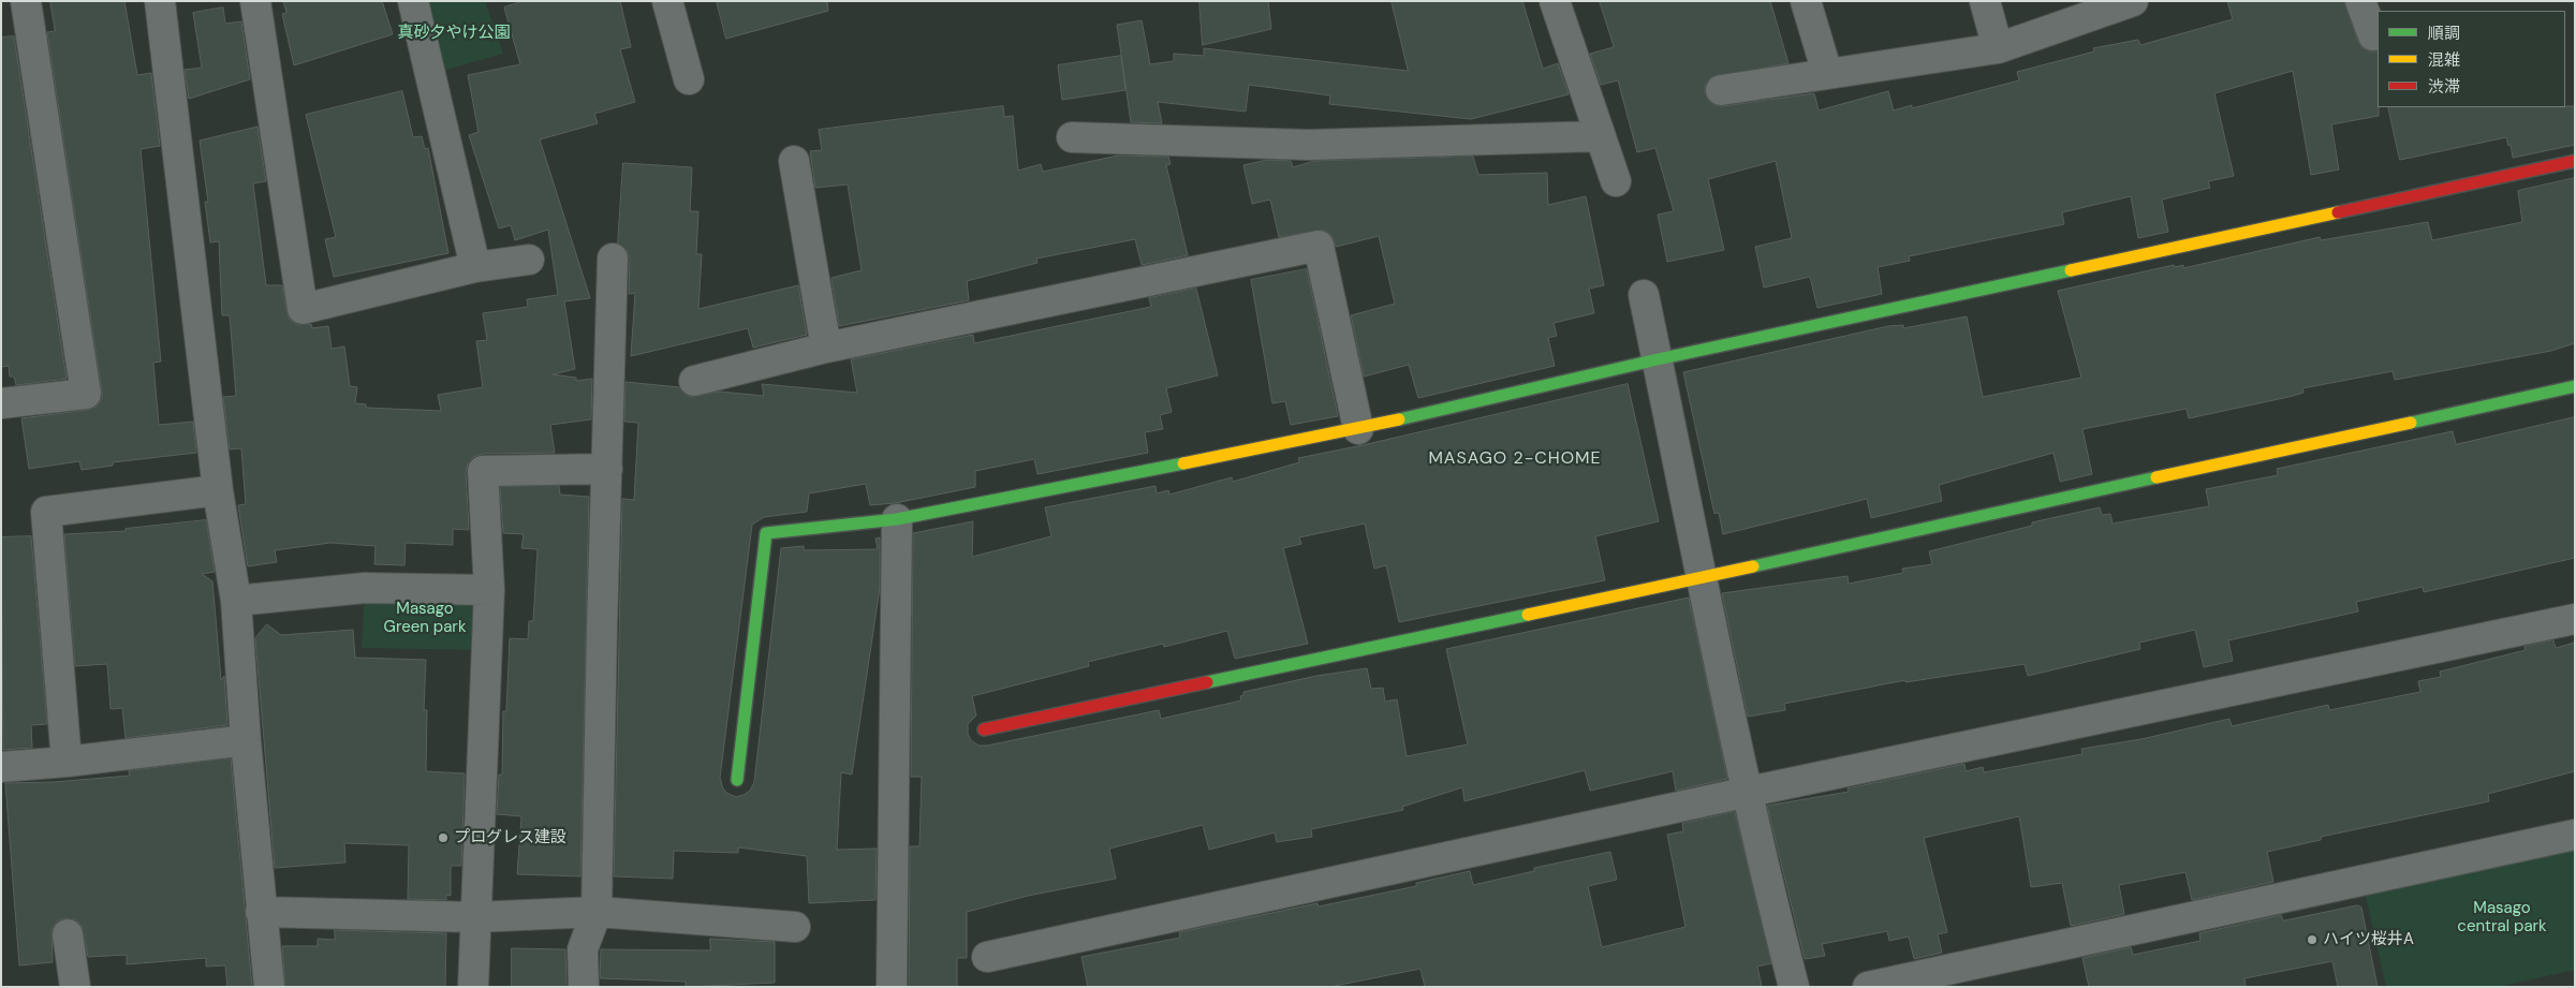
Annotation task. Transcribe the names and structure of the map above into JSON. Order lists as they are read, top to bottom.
{
  "districts": ["MASAGO 2-CHOME"],
  "parks": ["真砂夕やけ公園", "Masago Green park", "Masago central park"],
  "places": ["プログレス建設", "ハイツ桜井A"],
  "legend": ["順調", "混雑", "渋滞"]
}
